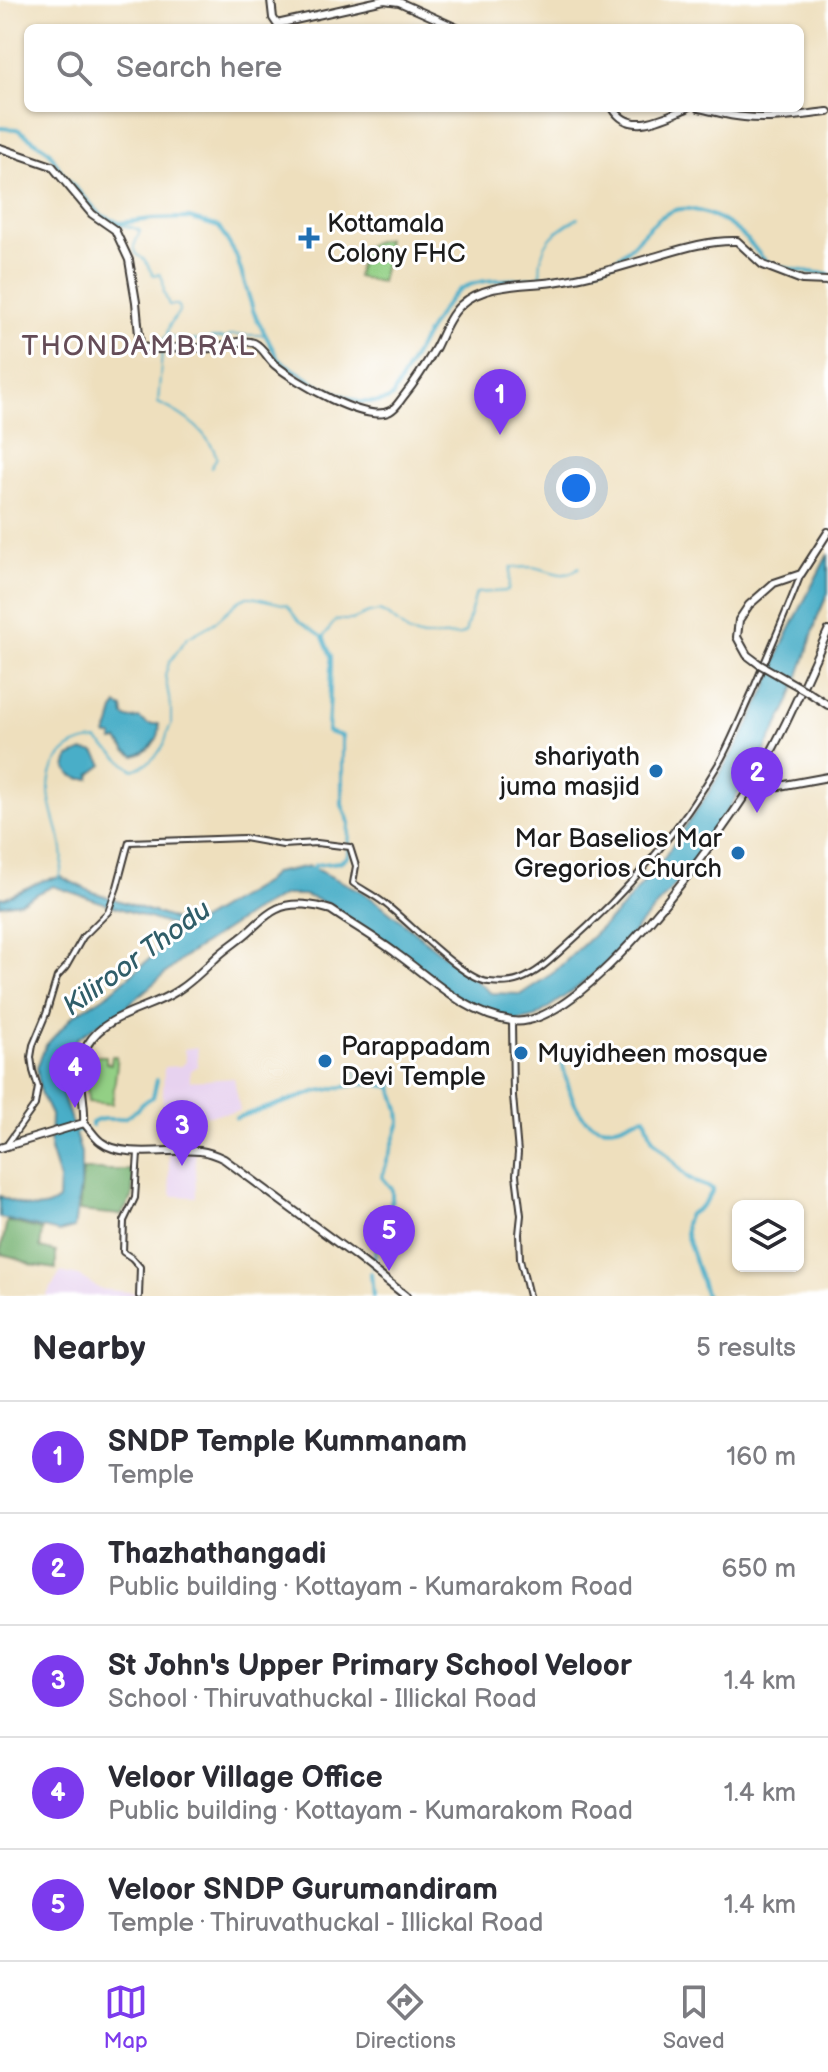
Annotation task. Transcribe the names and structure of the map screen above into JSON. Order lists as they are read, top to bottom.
{
  "districts": ["THONDAMBRAL"],
  "water": ["Kiliroor Thodu"],
  "places": {
    "health": ["Kottamala Colony FHC"],
    "other": [
      "shariyath juma masjid",
      "Mar Baselios Mar Gregorios Church",
      "Muyidheen mosque",
      "Parappadam Devi Temple"
    ]
  },
  "page": {
    "search": "Search here",
    "pins": [
      "1",
      "2",
      "4",
      "3",
      "5"
    ],
    "heading": ["Nearby", "5 results"],
    "list": [
      {
        "mark": "1",
        "name": "SNDP Temple Kummanam",
        "note": "Temple",
        "value": "160 m"
      },
      {
        "mark": "2",
        "name": "Thazhathangadi",
        "note": "Public building · Kottayam - Kumarakom Road",
        "value": "650 m"
      },
      {
        "mark": "3",
        "name": "St John's Upper Primary School Veloor",
        "note": "School · Thiruvathuckal - Illickal Road",
        "value": "1.4 km"
      },
      {
        "mark": "4",
        "name": "Veloor Village Office",
        "note": "Public building · Kottayam - Kumarakom Road",
        "value": "1.4 km"
      },
      {
        "mark": "5",
        "name": "Veloor SNDP Gurumandiram",
        "note": "Temple · Thiruvathuckal - Illickal Road",
        "value": "1.4 km"
      }
    ],
    "nav": ["Map", "Directions", "Saved"]
  }
}
